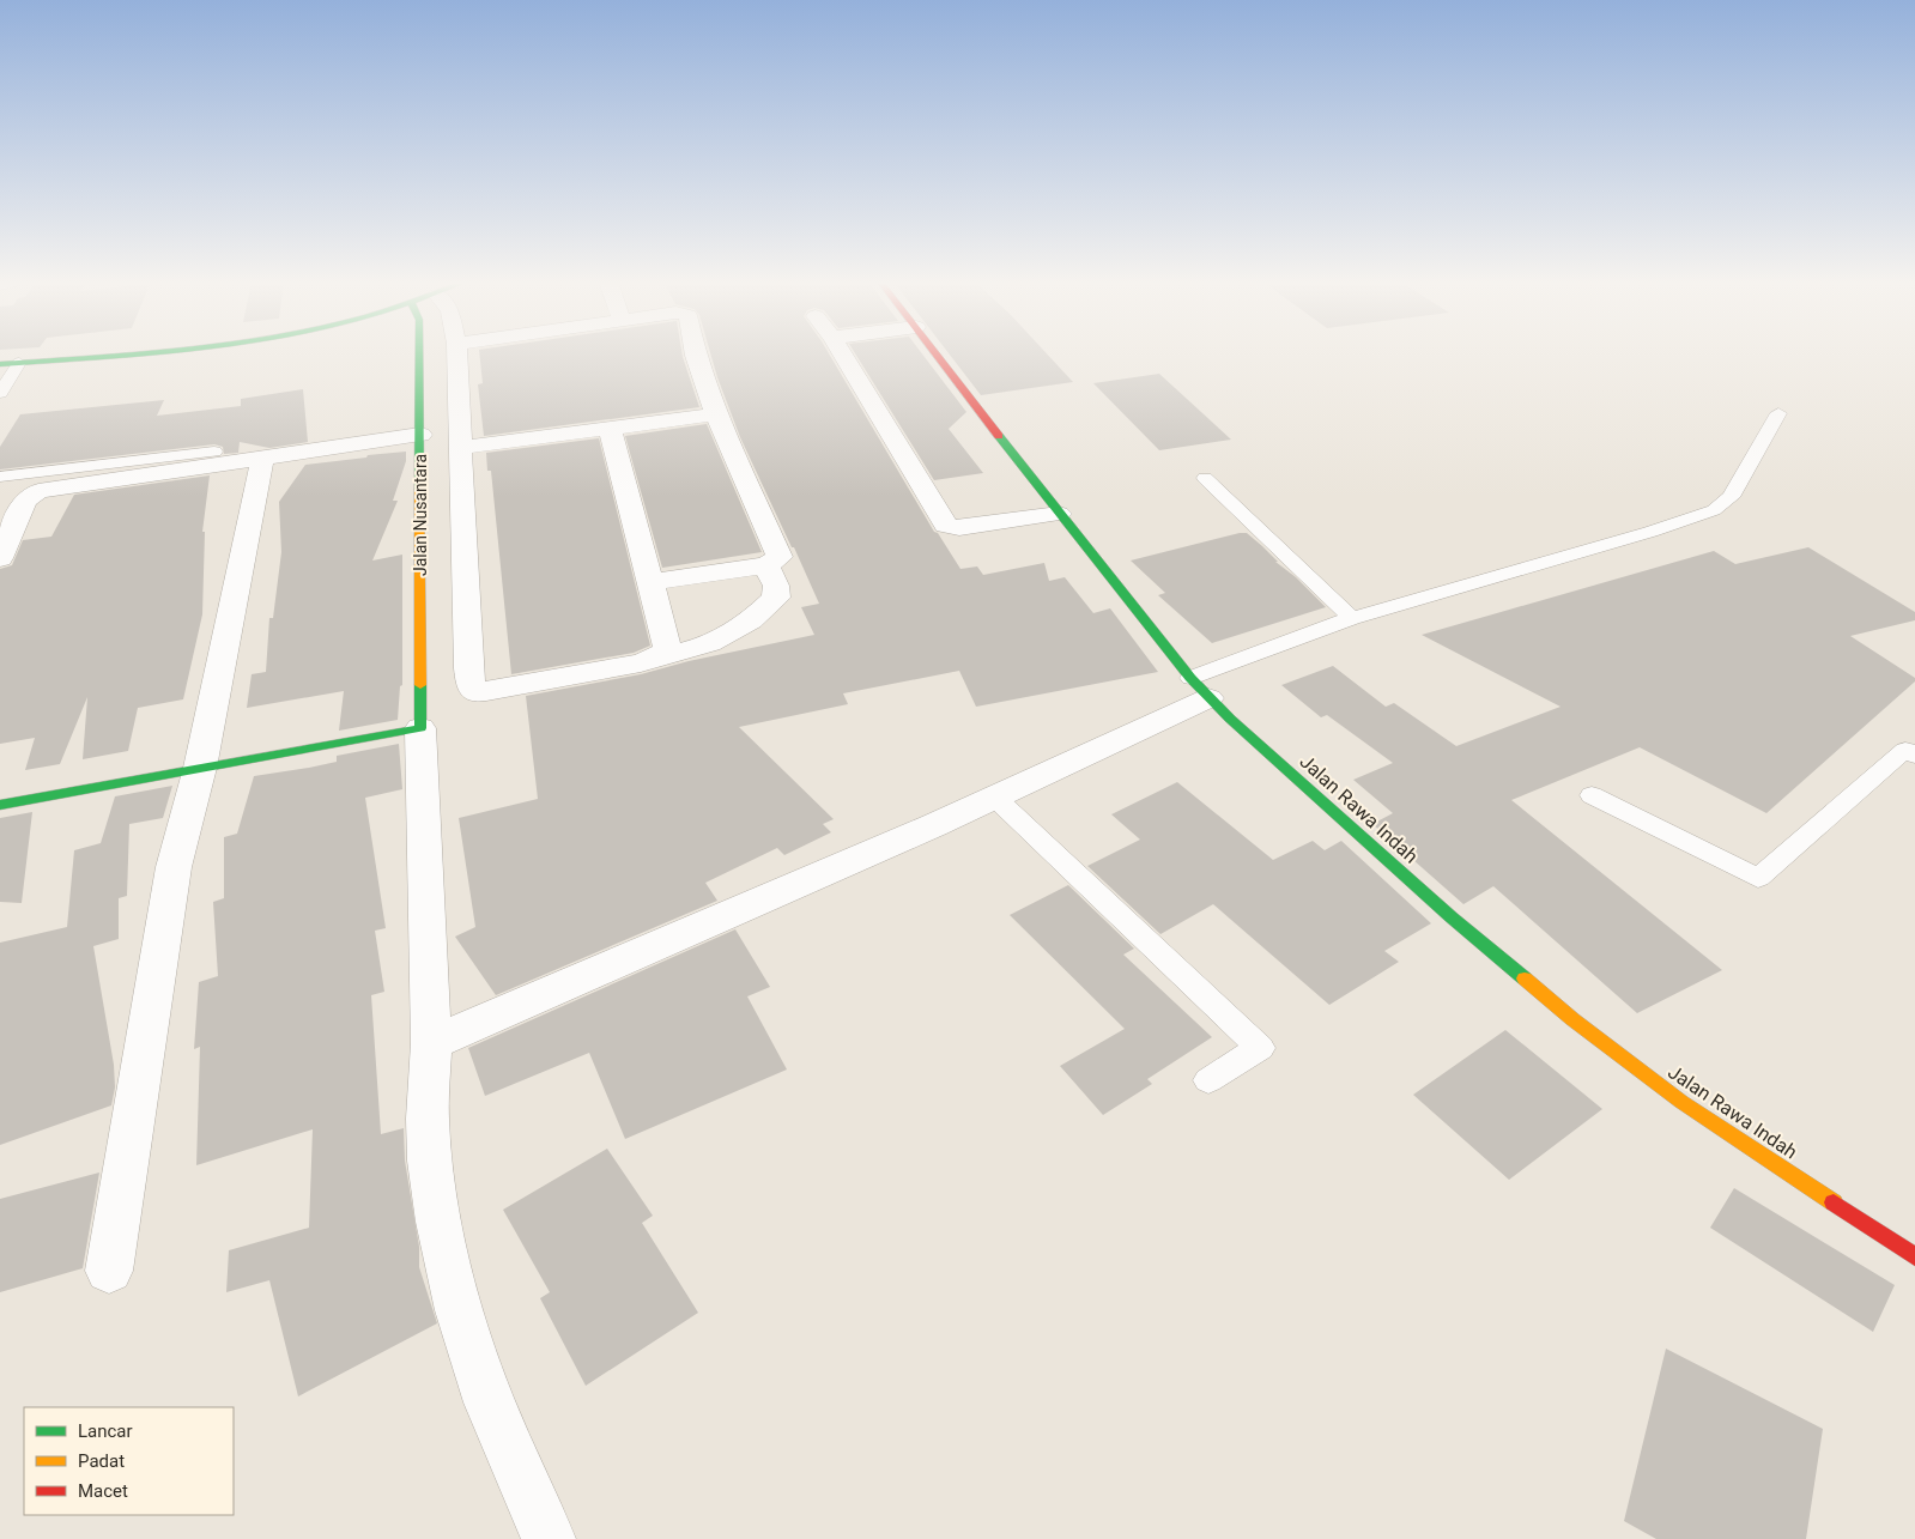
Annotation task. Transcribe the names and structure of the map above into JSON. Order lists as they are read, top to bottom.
{
  "streets": {
    "main road": ["Jalan Nusantara", "Jalan Rawa Indah"]
  },
  "legend": ["Lancar", "Padat", "Macet"]
}
